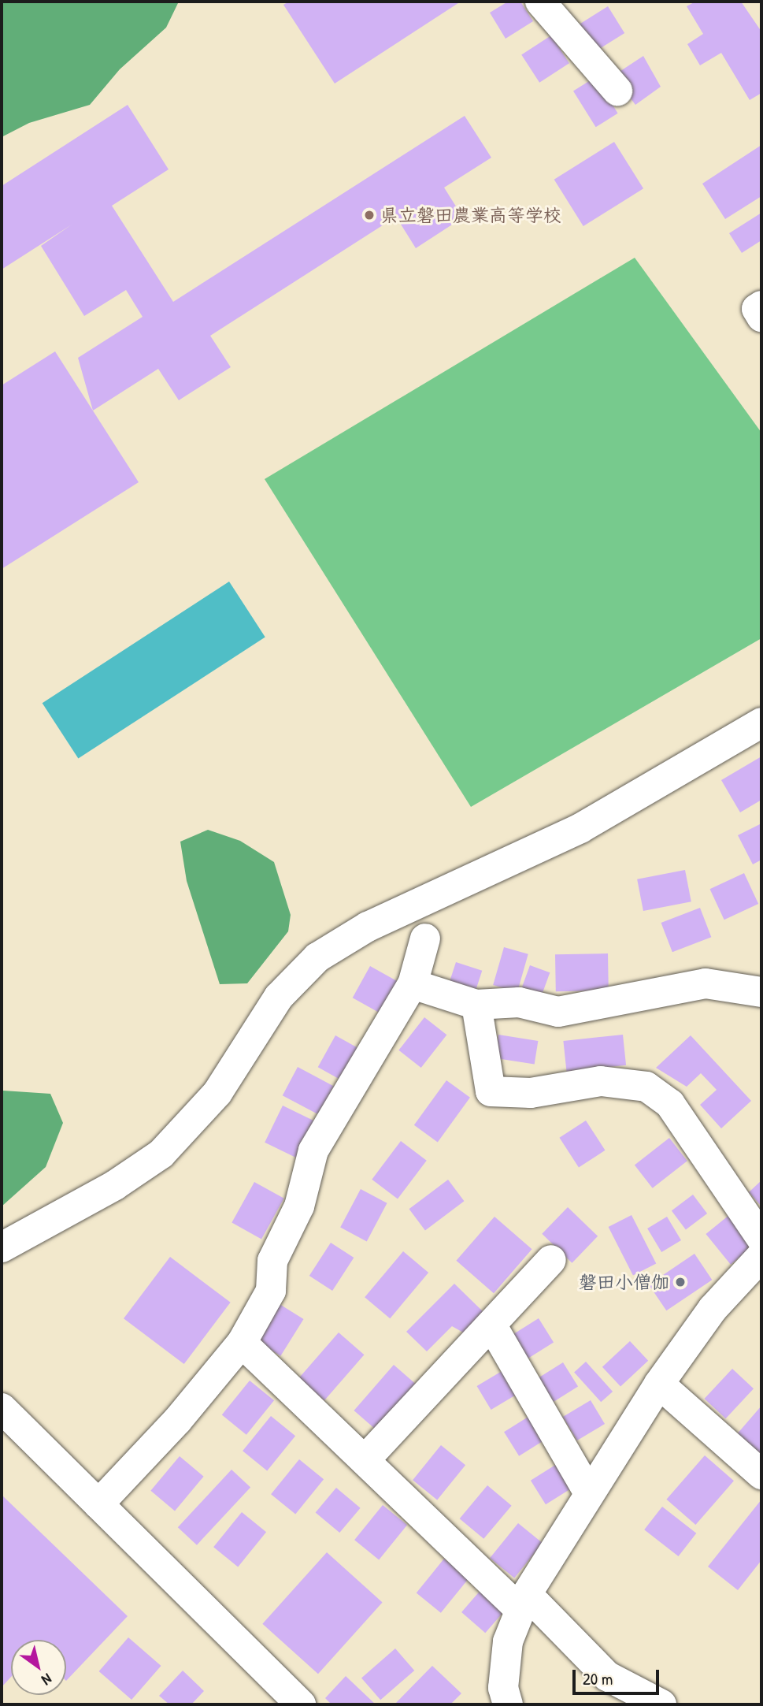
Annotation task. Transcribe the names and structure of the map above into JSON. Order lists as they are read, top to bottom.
{
  "places": ["県立磐田農業高等学校", "磐田小僧伽"],
  "scale_bar": "20 m",
  "north": "bottom right"
}
